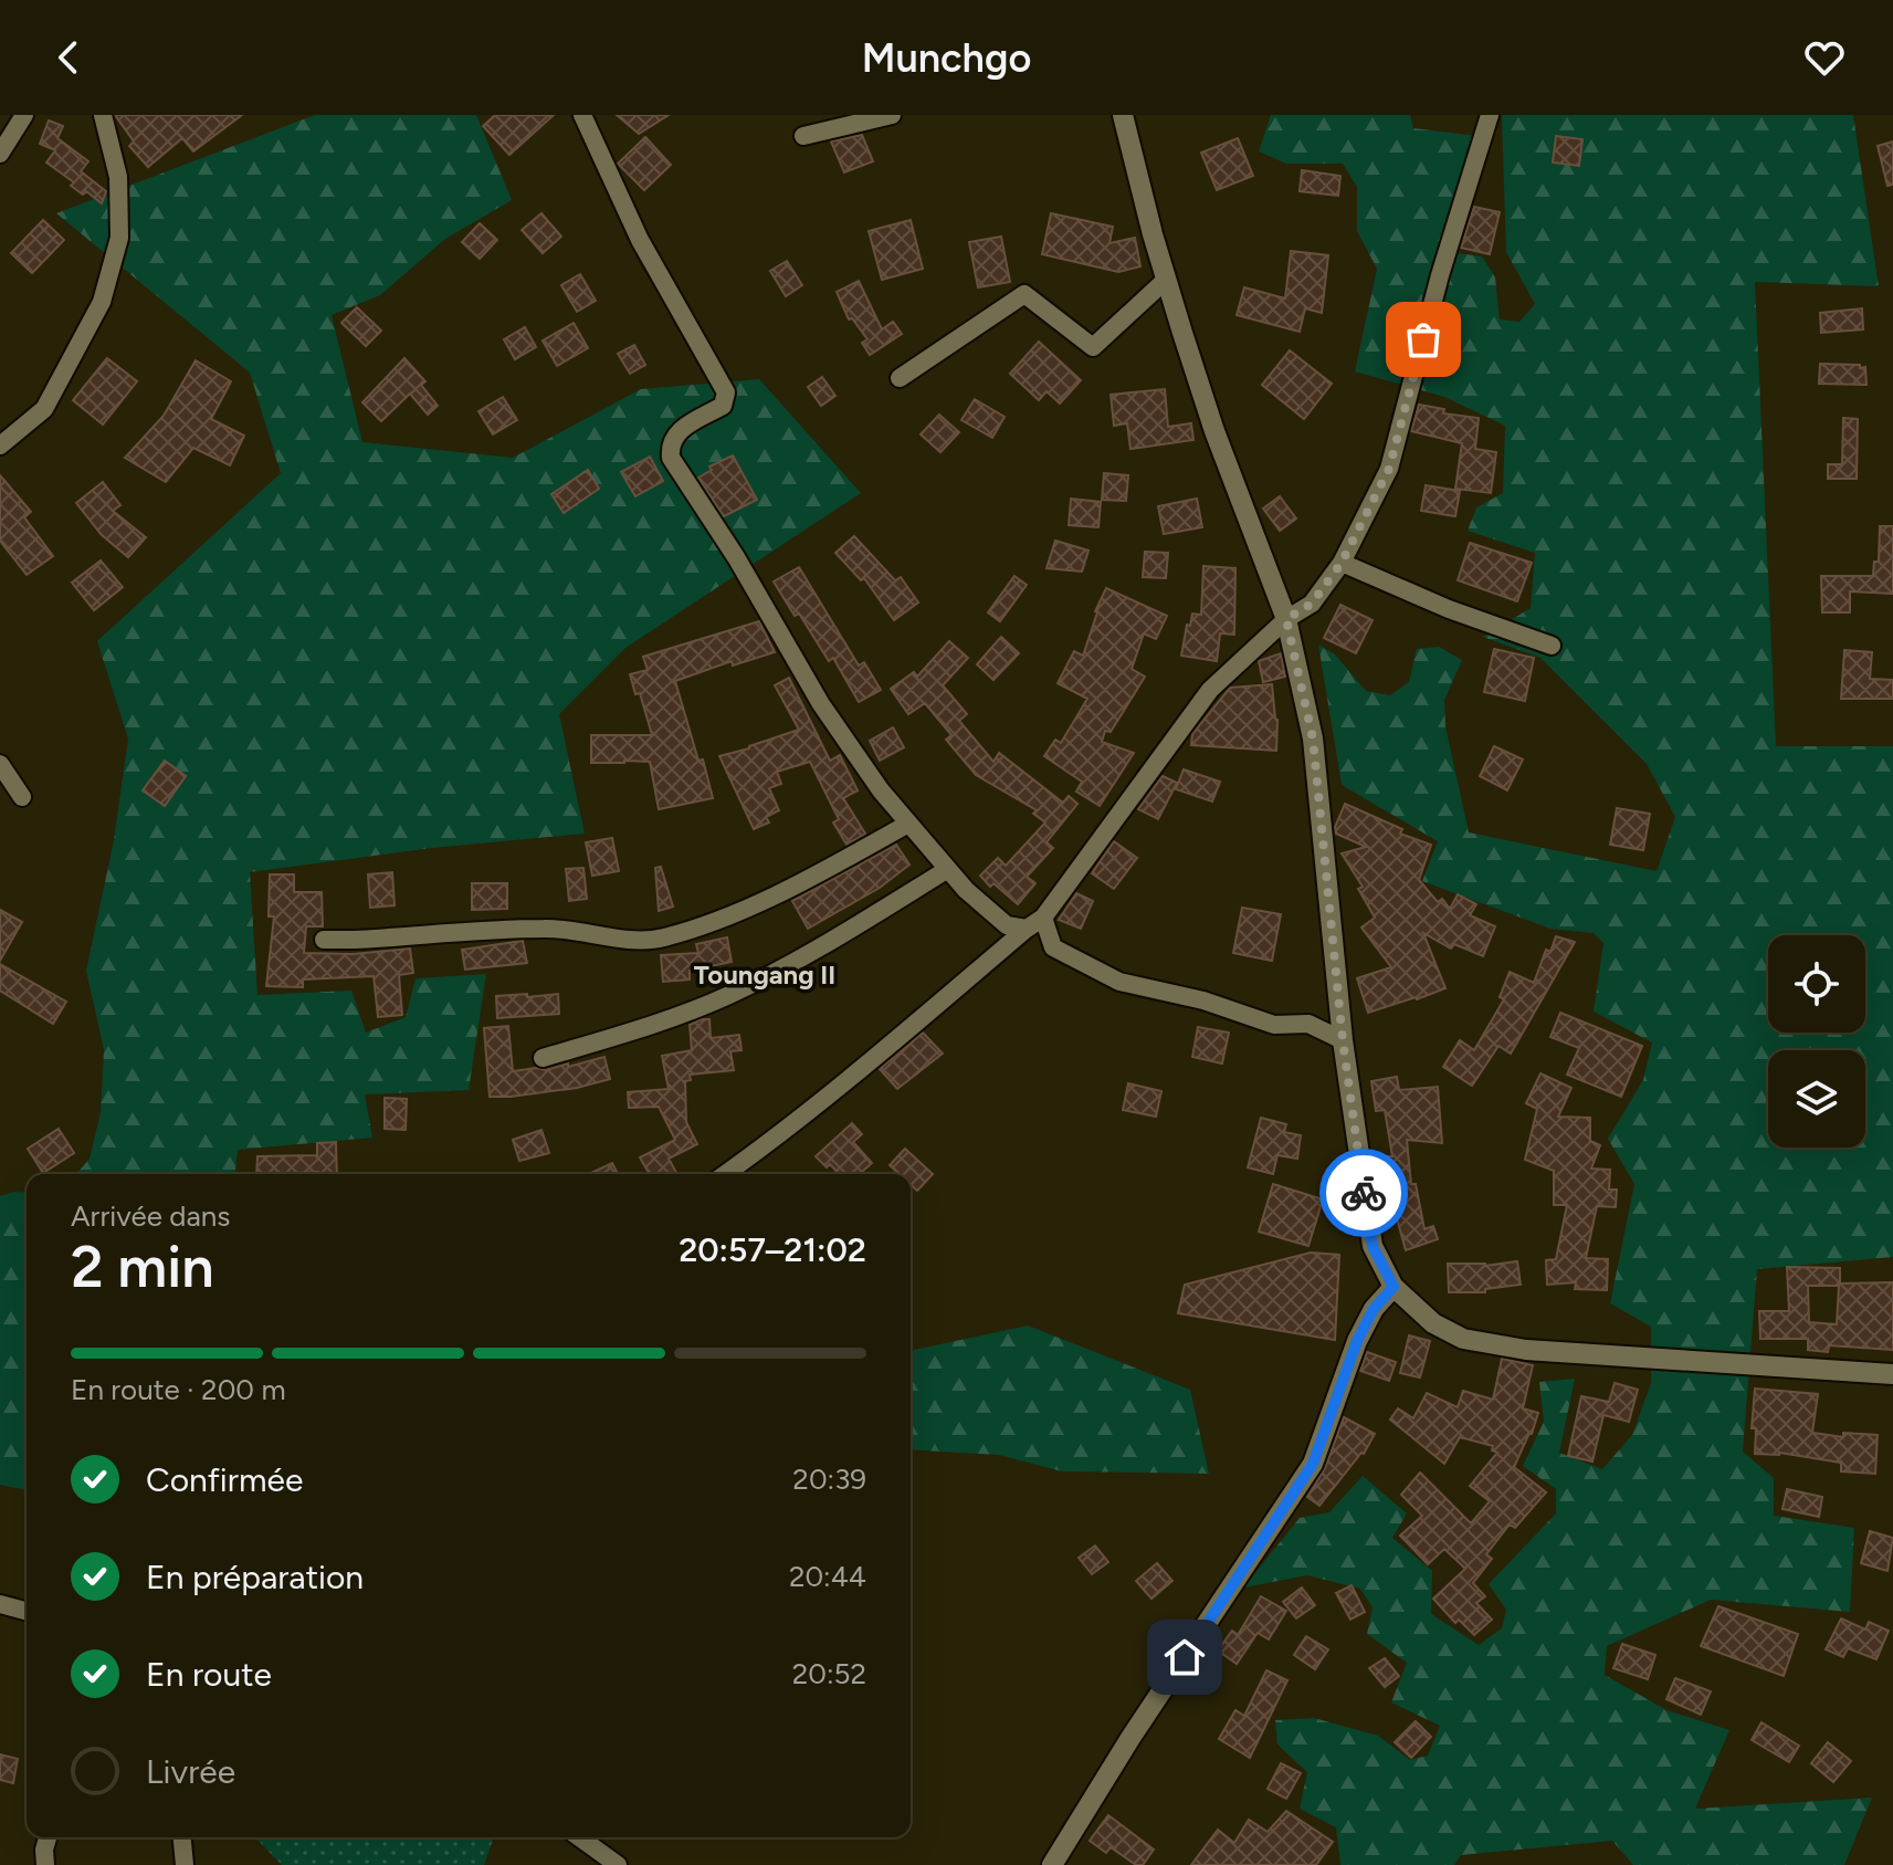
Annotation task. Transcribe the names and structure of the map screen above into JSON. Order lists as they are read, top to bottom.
{
  "districts": ["Toungang II"],
  "page": {
    "header": "Munchgo",
    "heading": ["2 min", "Arrivée dans", "20:57–21:02"],
    "bar": "En route · 200 m",
    "list": [
      ["Confirmée", "20:39"],
      ["En préparation", "20:44"],
      ["En route", "20:52"],
      "Livrée"
    ]
  }
}
